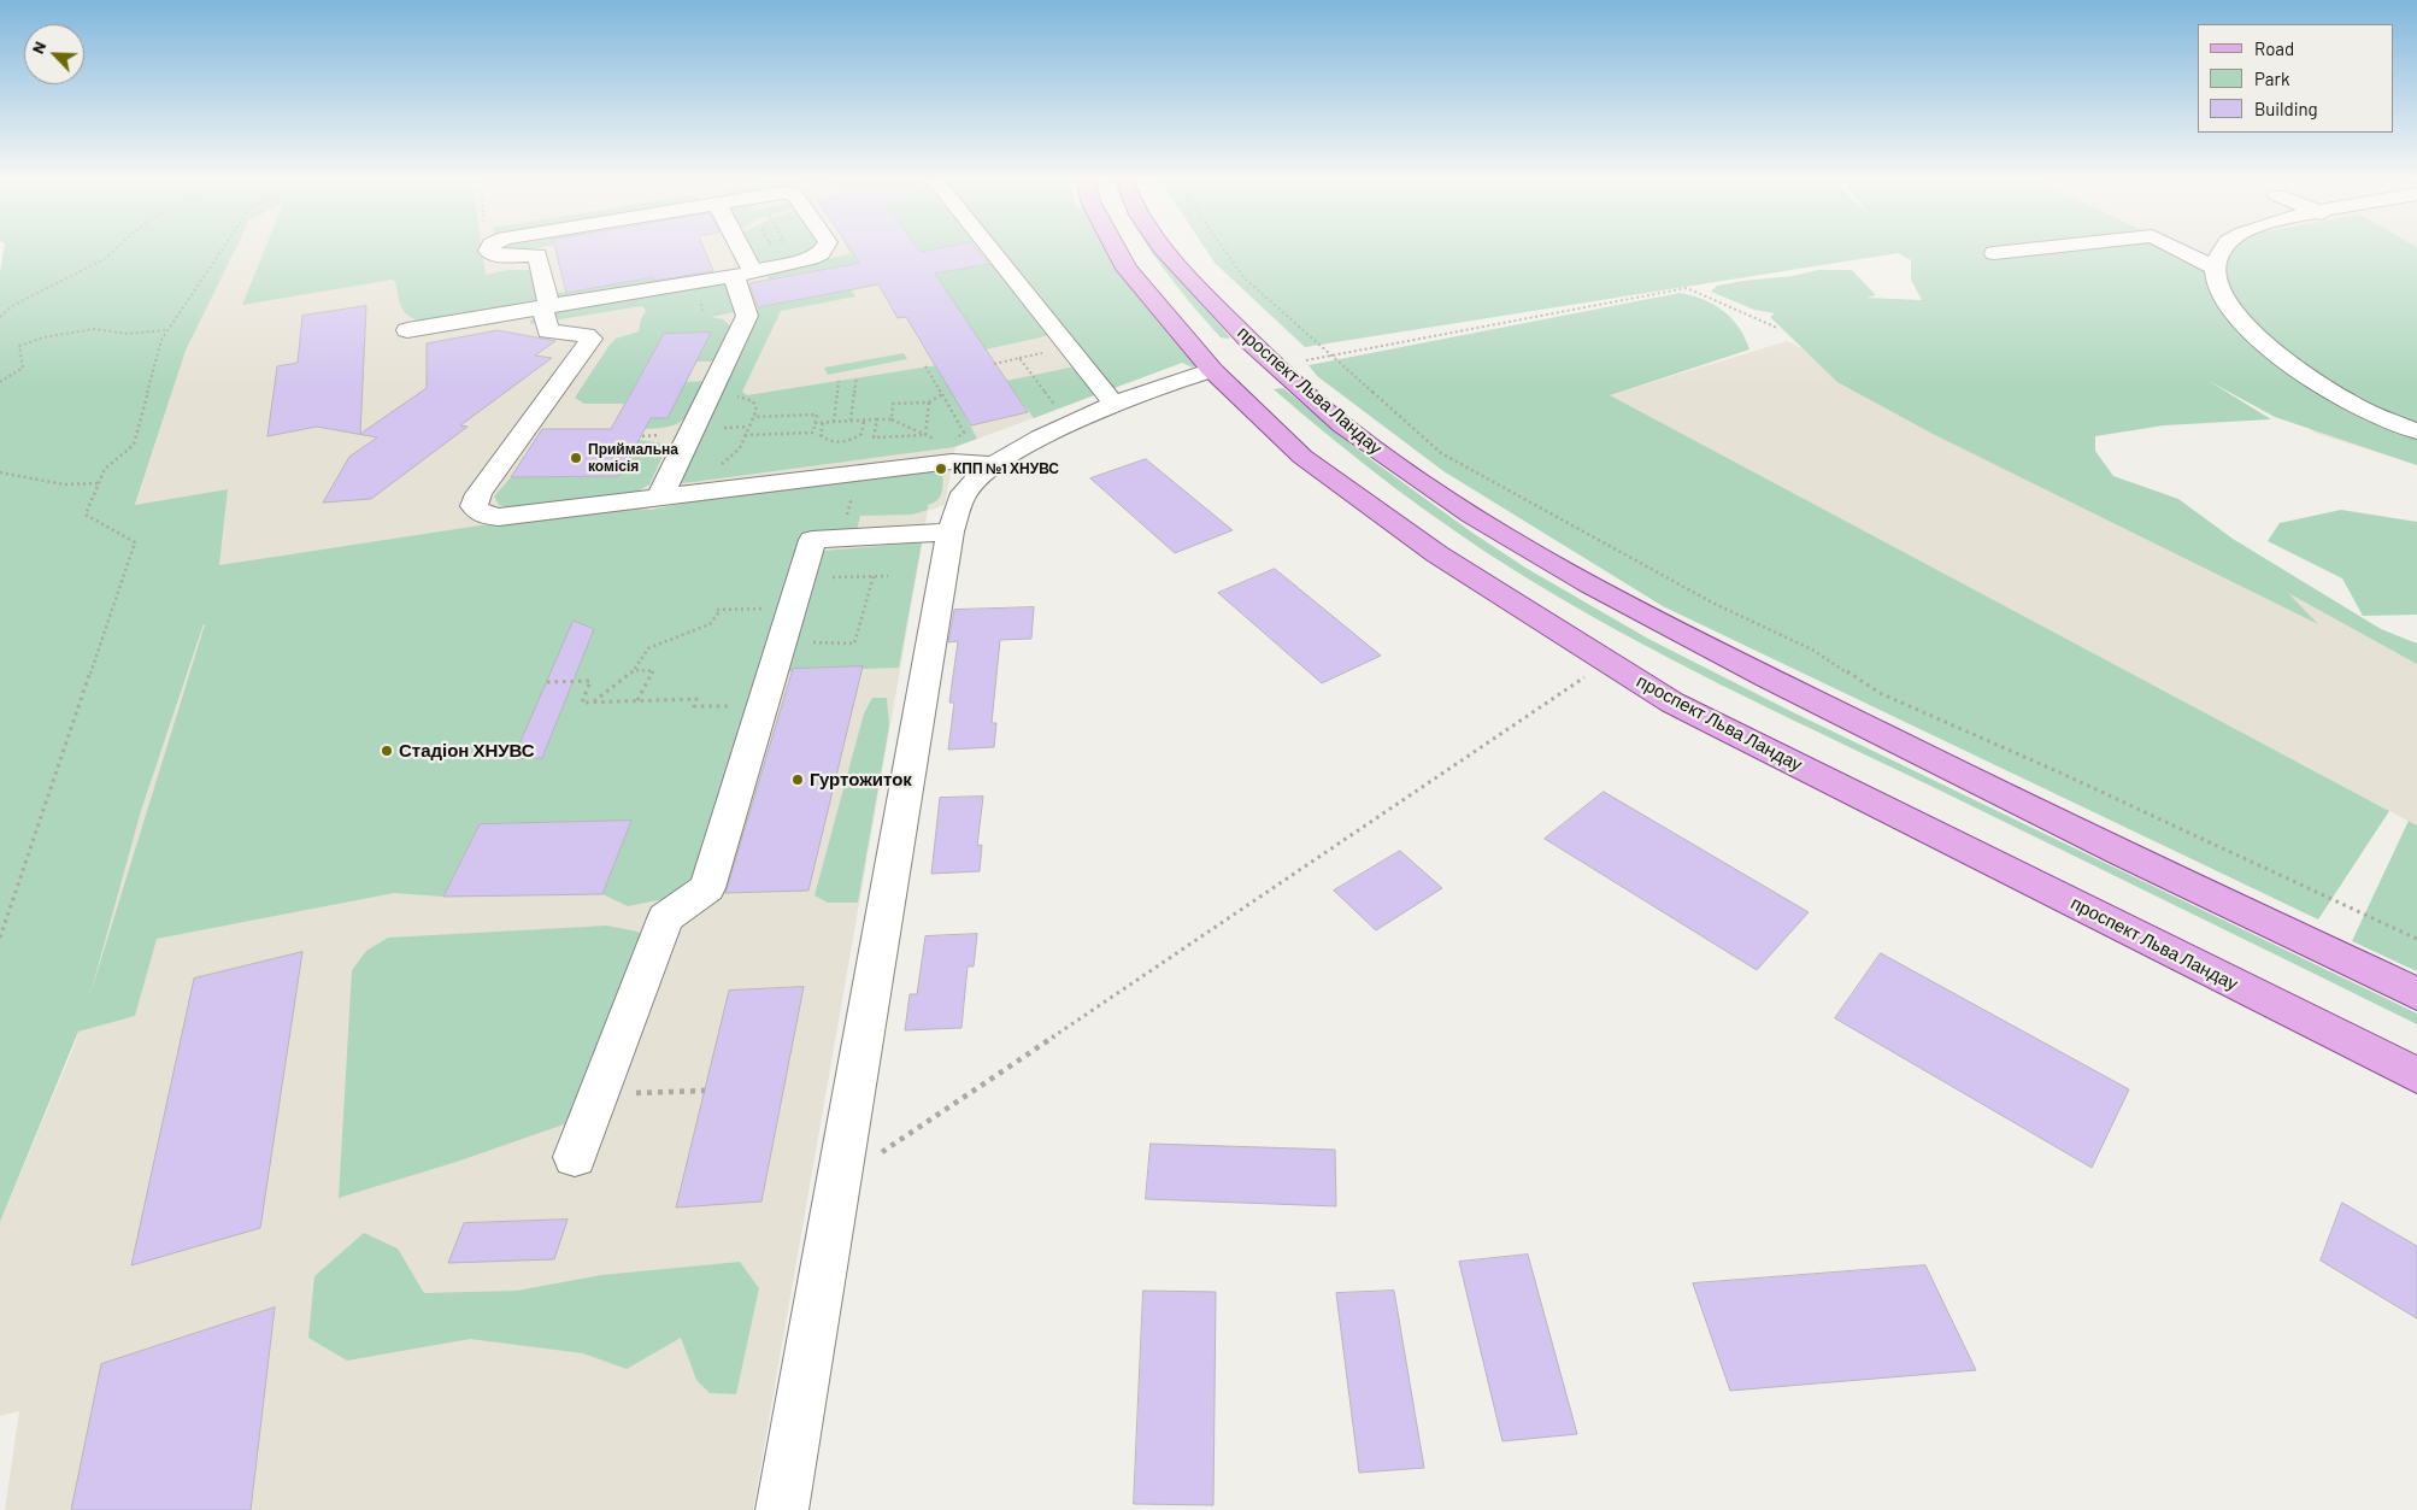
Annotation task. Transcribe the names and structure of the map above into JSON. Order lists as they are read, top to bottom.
{
  "streets": {
    "main road": ["проспект Льва Ландау"]
  },
  "places": [
    "Приймальна комісія",
    "КПП №1 ХНУВС",
    "Стадіон ХНУВС",
    "Гуртожиток"
  ],
  "legend": ["Road", "Park", "Building"],
  "north": "top left"
}
